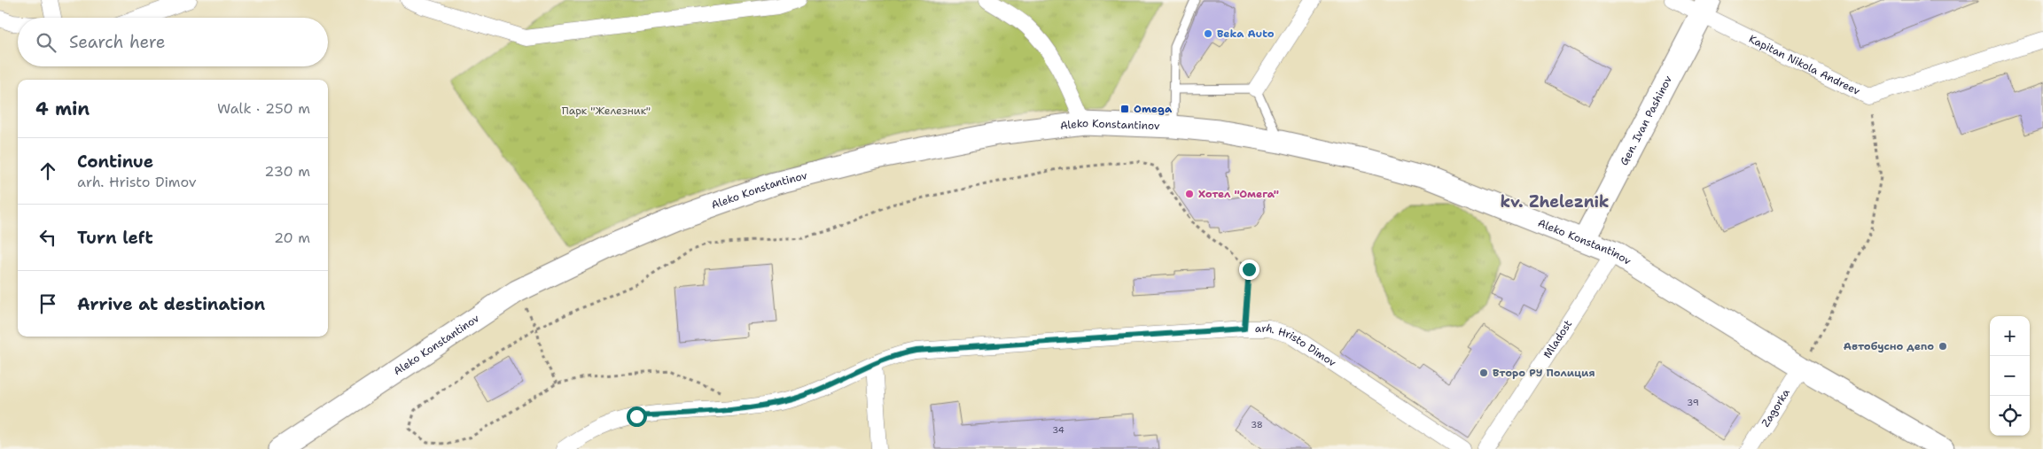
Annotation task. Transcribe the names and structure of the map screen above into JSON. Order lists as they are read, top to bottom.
{
  "streets": {
    "street": [
      "Kapitan Nikola Andreev",
      "Gen. Ivan Pashinov",
      "Aleko Konstantinov",
      "Mladost",
      "arh. Hristo Dimov",
      "Zagorka"
    ]
  },
  "crossings": [
    ["Kapitan Nikola Andreev", "Gen. Ivan Pashinov"],
    ["Gen. Ivan Pashinov", "Aleko Konstantinov"],
    ["Aleko Konstantinov", "Mladost"],
    ["Aleko Konstantinov", "Zagorka"]
  ],
  "districts": ["kv. Zheleznik"],
  "parks": ["Парк \"Железник\""],
  "places": {
    "other": [
      "Beka Auto",
      "Хотел \"Омега\"",
      "Автобусно депо",
      "Второ РУ Полиция"
    ],
    "transit": ["Omega"]
  },
  "house_numbers": ["39", "38", "34"],
  "page": {
    "search": "Search here",
    "heading": ["4 min", "Walk · 250 m"],
    "list": [
      ["Continue", "arh. Hristo Dimov", "230 m"],
      ["Turn left", "20 m"],
      "Arrive at destination"
    ],
    "map_buttons": ["+", "−"]
  }
}
